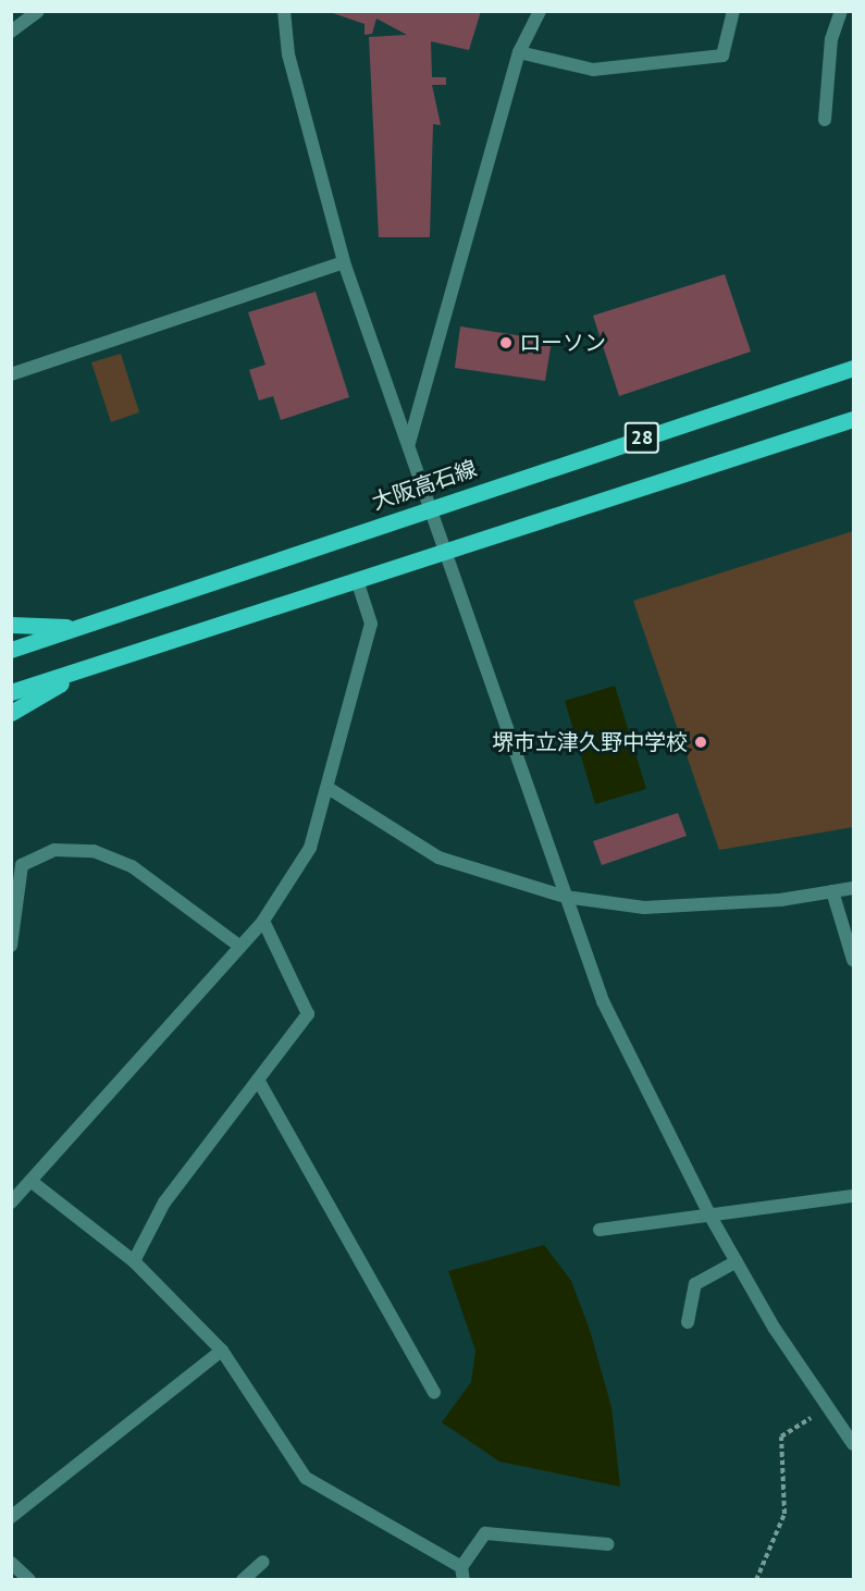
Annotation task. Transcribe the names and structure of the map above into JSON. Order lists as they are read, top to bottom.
{
  "streets": {
    "main road": ["28", "大阪高石線"]
  },
  "places": ["ローソン", "堺市立津久野中学校"]
}
